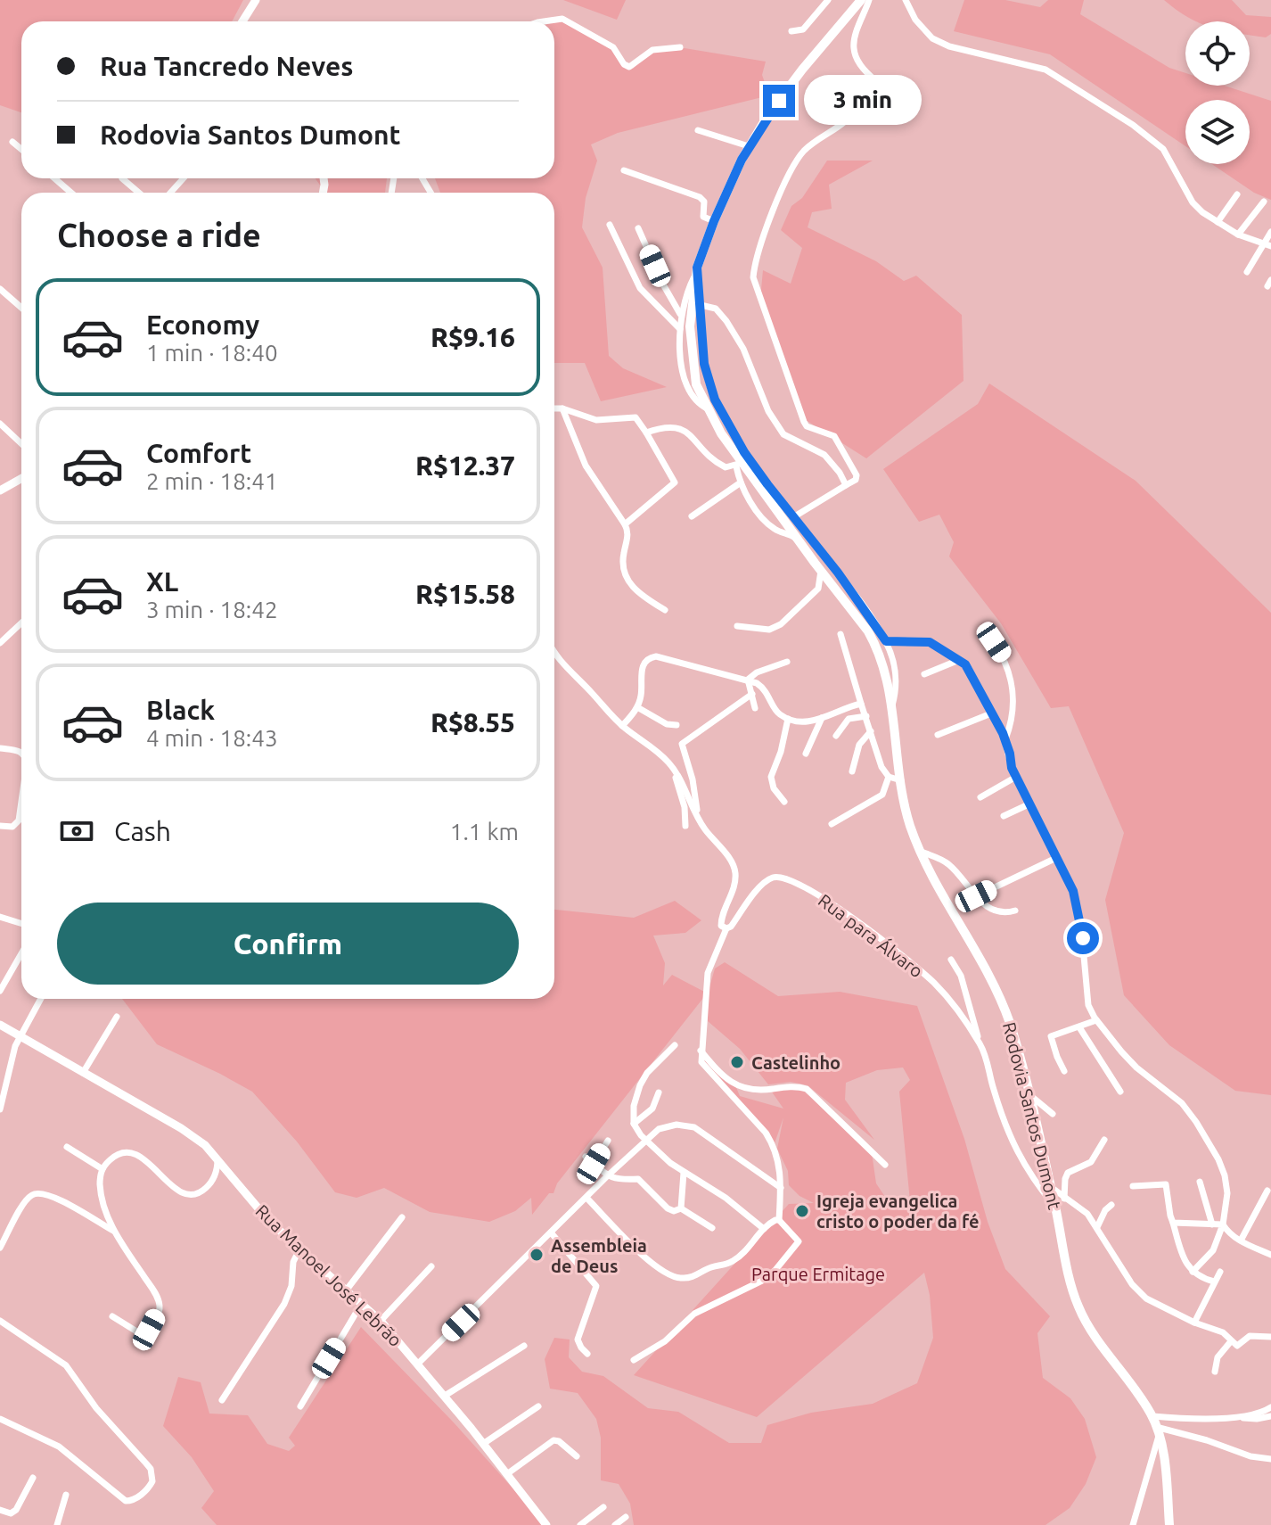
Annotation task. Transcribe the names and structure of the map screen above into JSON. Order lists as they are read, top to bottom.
{
  "streets": {
    "highway": ["Rodovia Santos Dumont"],
    "main road": ["Rua Manoel José Lebrão"],
    "street": ["Rua para Álvaro"]
  },
  "crossings": [
    ["Rua para Álvaro", "Rodovia Santos Dumont"]
  ],
  "parks": ["Parque Ermitage"],
  "places": ["Castelinho", "Igreja evangelica cristo o poder da fé", "Assembleia de Deus"],
  "page": {
    "banner": ["Rua Tancredo Neves", "Rodovia Santos Dumont"],
    "bubble": "3 min",
    "heading": "Choose a ride",
    "list": [
      {
        "name": "Economy",
        "note": "1 min · 18:40",
        "value": "R$9.16"
      },
      {
        "name": "Comfort",
        "note": "2 min · 18:41",
        "value": "R$12.37"
      },
      {
        "name": "XL",
        "note": "3 min · 18:42",
        "value": "R$15.58"
      },
      {
        "name": "Black",
        "note": "4 min · 18:43",
        "value": "R$8.55"
      }
    ],
    "pay": ["Cash", "1.1 km"],
    "buttons": "Confirm"
  }
}
